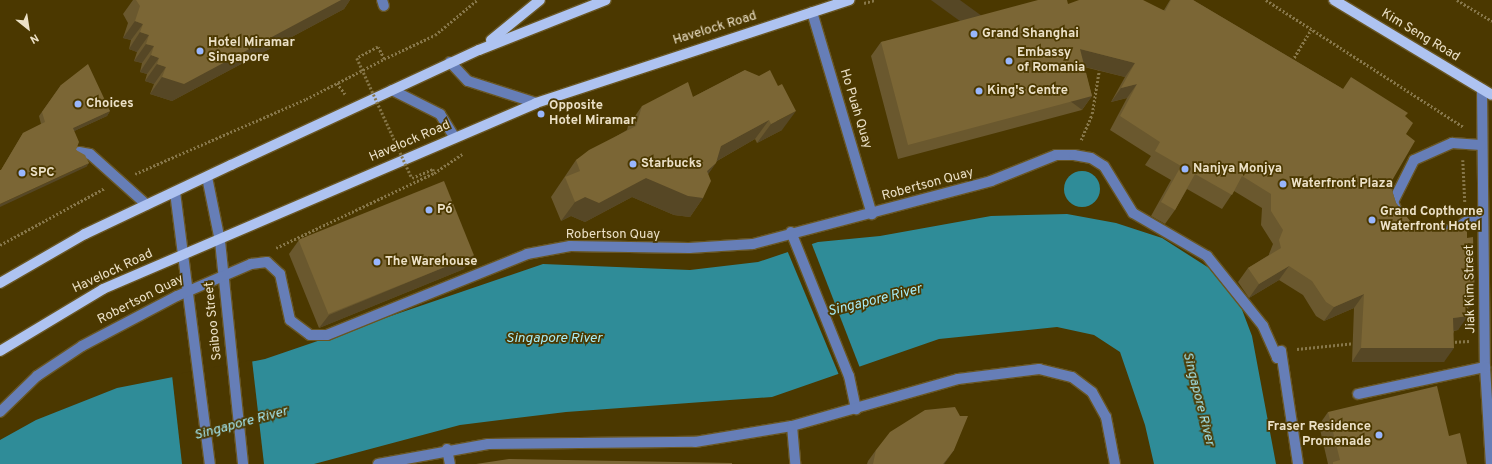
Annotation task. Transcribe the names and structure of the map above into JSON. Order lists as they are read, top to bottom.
{
  "streets": {
    "main road": ["Havelock Road", "Kim Seng Road"],
    "street": [
      "Ho Puah Quay",
      "Robertson Quay",
      "Jiak Kim Street",
      "Saiboo Street"
    ]
  },
  "crossings": [
    ["Havelock Road", "Ho Puah Quay"],
    ["Havelock Road", "Saiboo Street"],
    ["Kim Seng Road", "Jiak Kim Street"],
    ["Ho Puah Quay", "Robertson Quay"],
    ["Robertson Quay", "Saiboo Street"]
  ],
  "water": ["Singapore River"],
  "places": [
    "Grand Shanghai",
    "Hotel Miramar Singapore",
    "Embassy of Romania",
    "King's Centre",
    "Choices",
    "Opposite Hotel Miramar",
    "Starbucks",
    "Nanjya Monjya",
    "SPC",
    "Waterfront Plaza",
    "Pó",
    "Grand Copthorne Waterfront Hotel",
    "The Warehouse",
    "Fraser Residence Promenade"
  ],
  "north": "bottom right"
}
